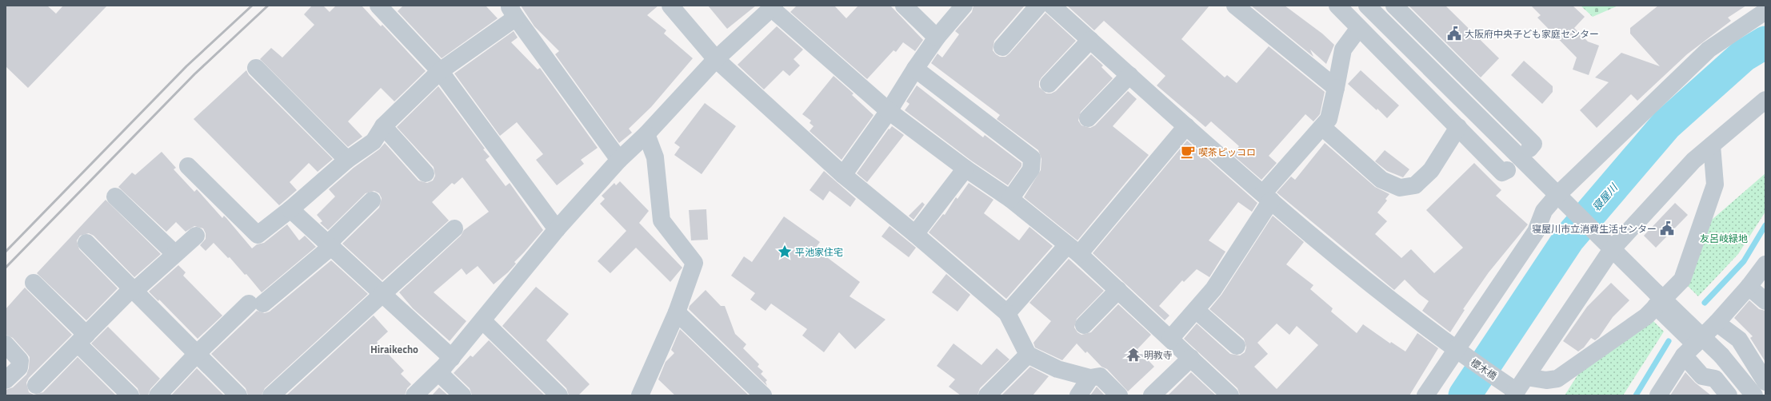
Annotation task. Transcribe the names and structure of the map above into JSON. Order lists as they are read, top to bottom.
{
  "streets": {
    "street": ["櫻木橋"]
  },
  "districts": ["Hiraikecho"],
  "water": ["寝屋川"],
  "parks": ["友呂岐緑地"],
  "places": {
    "public building": ["大阪府中央子ども家庭センター", "寝屋川市立消費生活センター"],
    "cafe": ["喫茶ピッコロ"],
    "place": ["平池家住宅"],
    "temple": ["明教寺"]
  }
}
